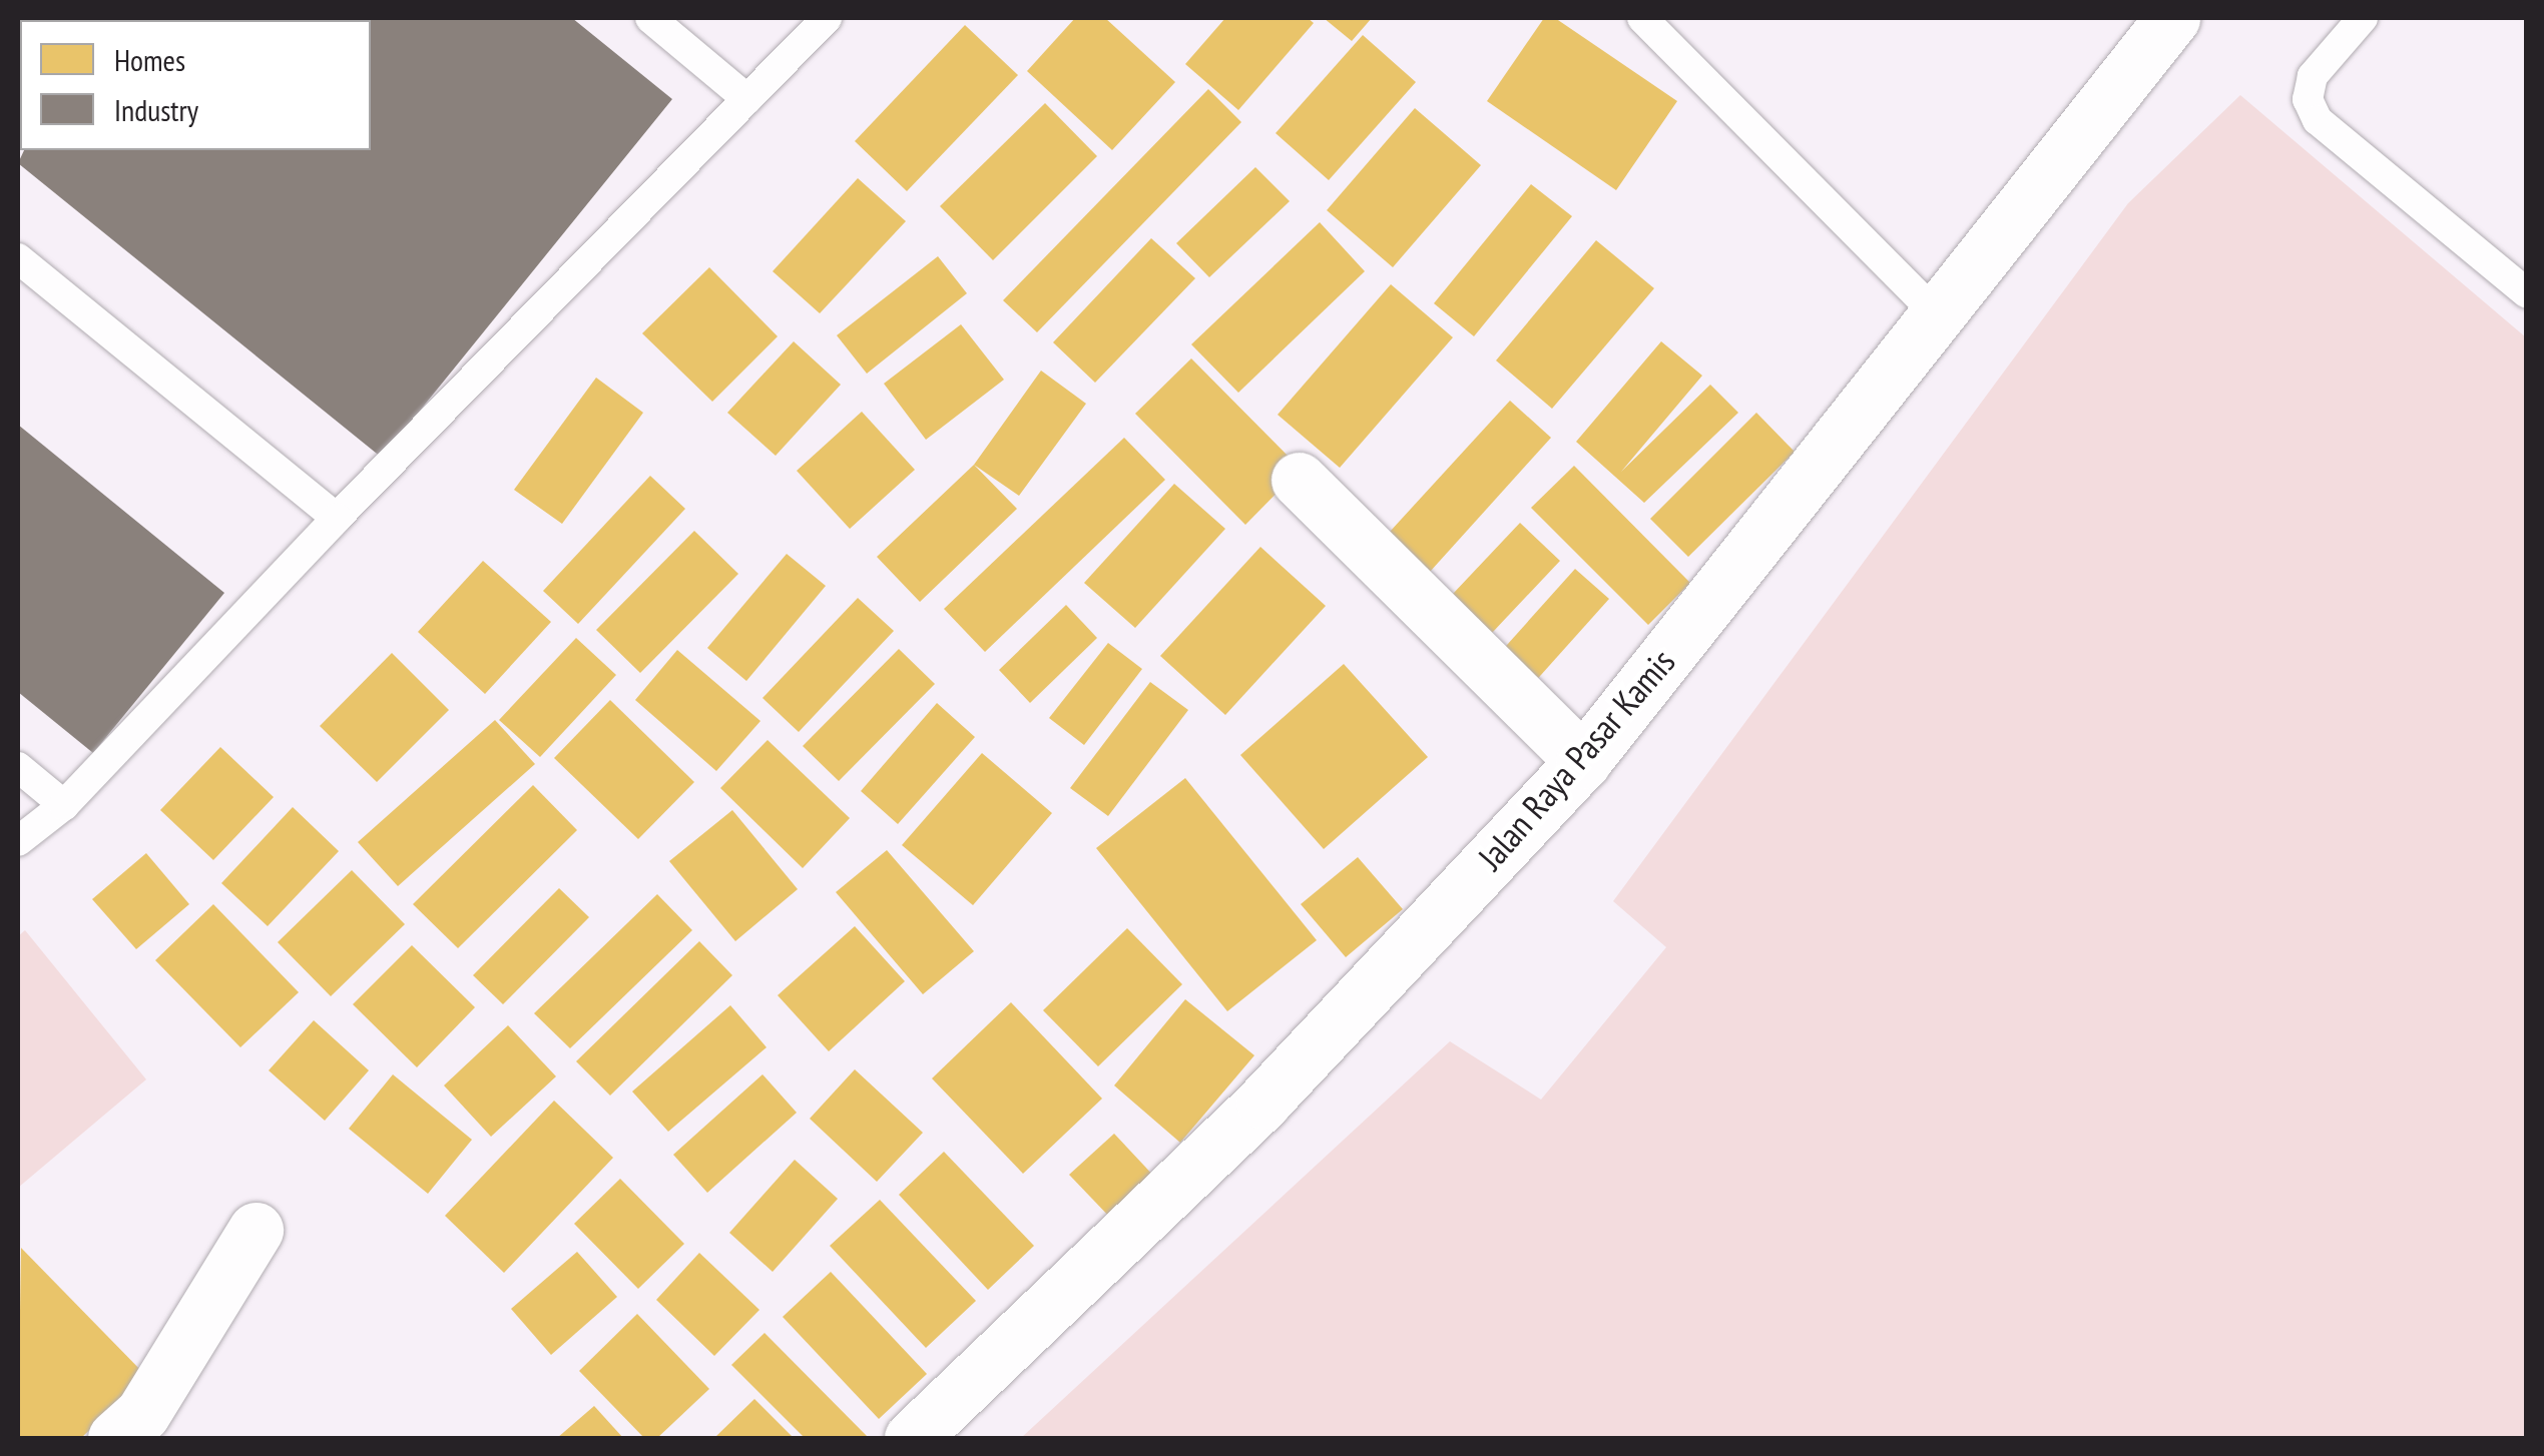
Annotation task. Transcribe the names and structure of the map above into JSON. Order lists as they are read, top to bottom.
{
  "streets": {
    "main road": ["Jalan Raya Pasar Kamis"]
  },
  "legend": ["Homes", "Industry"]
}
